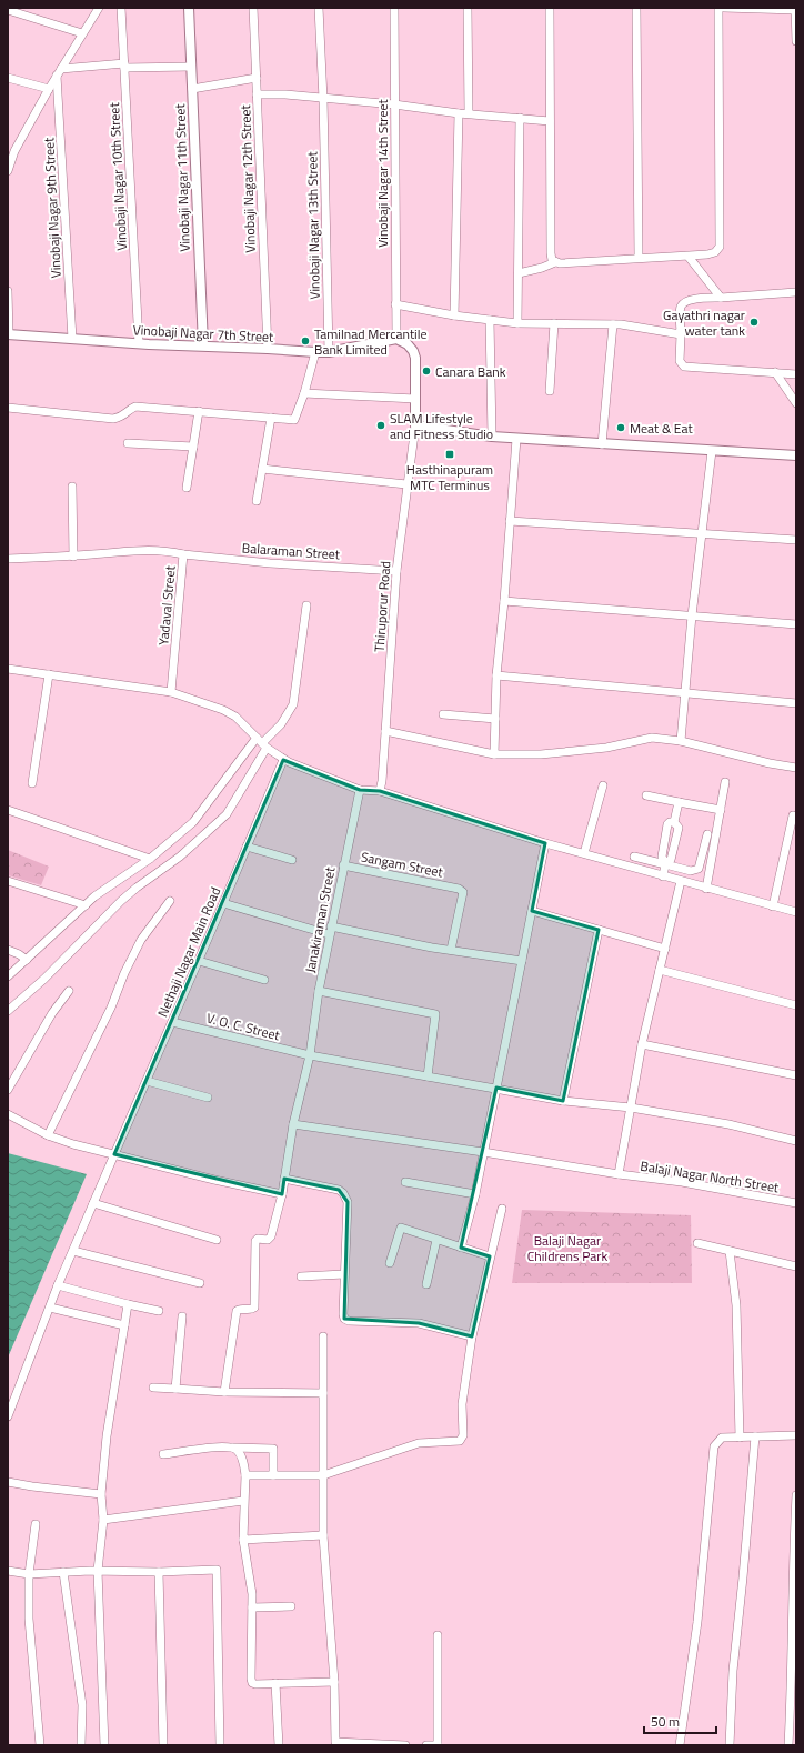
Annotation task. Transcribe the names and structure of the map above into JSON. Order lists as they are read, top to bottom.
{
  "streets": {
    "street": [
      "Vinobaji Nagar 14th Street",
      "Vinobaji Nagar 10th Street",
      "Vinobaji Nagar 11th Street",
      "Vinobaji Nagar 12th Street",
      "Vinobaji Nagar 9th Street",
      "Vinobaji Nagar 13th Street",
      "Vinobaji Nagar 7th Street",
      "Balaraman Street",
      "Yadaval Street",
      "Thiruporur Road",
      "Sangam Street",
      "Janakiraman Street",
      "Nethaji Nagar Main Road",
      "V. O. C. Street",
      "Balaji Nagar North Street"
    ]
  },
  "crossings": [
    ["Vinobaji Nagar 14th Street", "Vinobaji Nagar 7th Street"],
    ["Vinobaji Nagar 10th Street", "Vinobaji Nagar 7th Street"],
    ["Vinobaji Nagar 11th Street", "Vinobaji Nagar 7th Street"],
    ["Vinobaji Nagar 12th Street", "Vinobaji Nagar 7th Street"],
    ["Vinobaji Nagar 9th Street", "Vinobaji Nagar 7th Street"],
    ["Vinobaji Nagar 13th Street", "Vinobaji Nagar 7th Street"],
    ["Balaraman Street", "Yadaval Street"],
    ["Balaraman Street", "Thiruporur Road"],
    ["Sangam Street", "Janakiraman Street"],
    ["Janakiraman Street", "V. O. C. Street"],
    ["Janakiraman Street", "Balaji Nagar North Street"],
    ["Nethaji Nagar Main Road", "V. O. C. Street"]
  ],
  "parks": ["Balaji Nagar Childrens Park"],
  "places": {
    "other": [
      "Gayathri nagar water tank",
      "Tamilnad Mercantile Bank Limited",
      "Canara Bank",
      "SLAM Lifestyle and Fitness Studio",
      "Meat & Eat"
    ],
    "transit": ["Hasthinapuram MTC Terminus"]
  },
  "scale_bar": "50 m"
}
